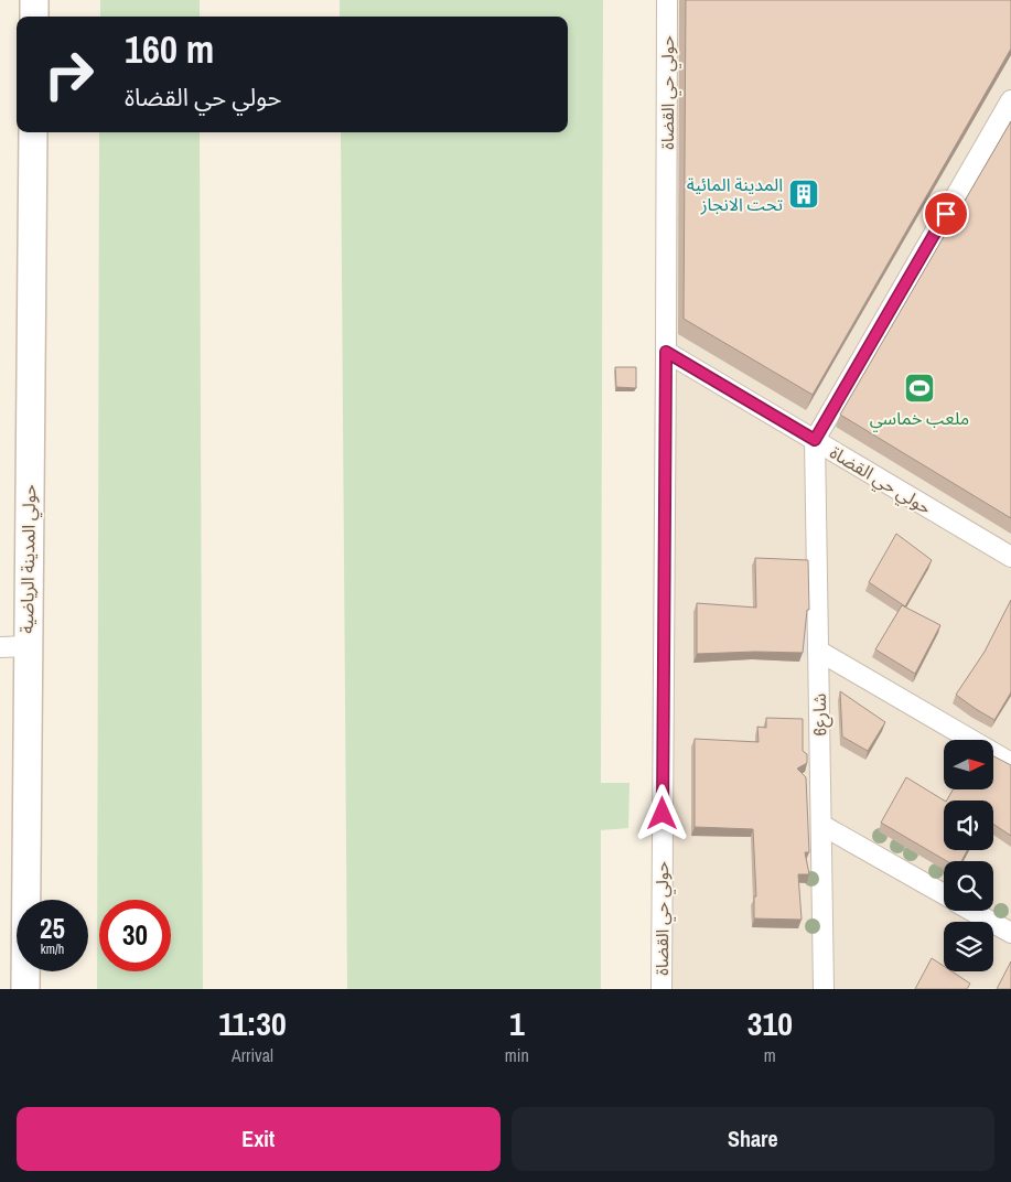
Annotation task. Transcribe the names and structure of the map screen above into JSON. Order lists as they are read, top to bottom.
{
  "streets": {
    "street": ["حولي حي القضاة", "حولي المدينة الرياضية", "شارع6"]
  },
  "crossings": [
    ["حولي حي القضاة", "شارع6"]
  ],
  "places": {
    "building": ["المدينة المائية تحت الانجاز"],
    "sports": ["ملعب خماسي"]
  },
  "north": "right",
  "page": {
    "turn": ["160 m", "حولي حي القضاة"],
    "speed": "25 km/h",
    "limit": "30",
    "eta": [
      "11:30",
      "Arrival",
      "1",
      "min",
      "310",
      "m"
    ],
    "buttons": ["Exit", "Share"]
  }
}
